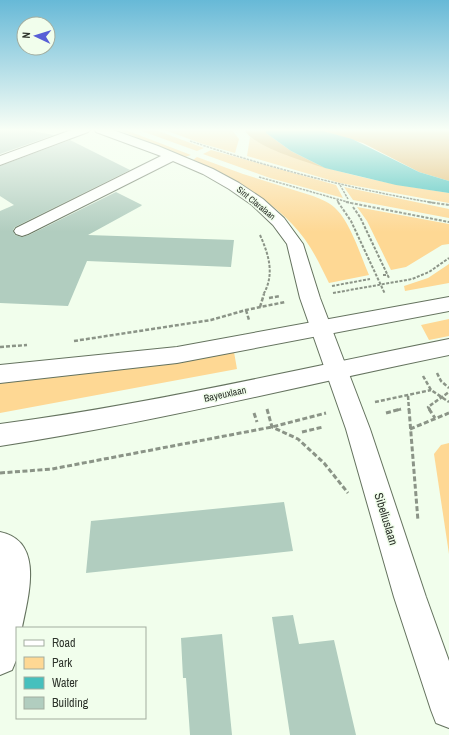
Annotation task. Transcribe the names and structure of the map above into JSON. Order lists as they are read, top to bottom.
{
  "streets": {
    "street": ["Sint Claralaan", "Bayeuxlaan", "Sibeliuslaan"]
  },
  "crossings": [
    ["Sint Claralaan", "Sibeliuslaan"],
    ["Bayeuxlaan", "Sibeliuslaan"]
  ],
  "legend": [
    "Road",
    "Park",
    "Water",
    "Building"
  ],
  "north": "left"
}
